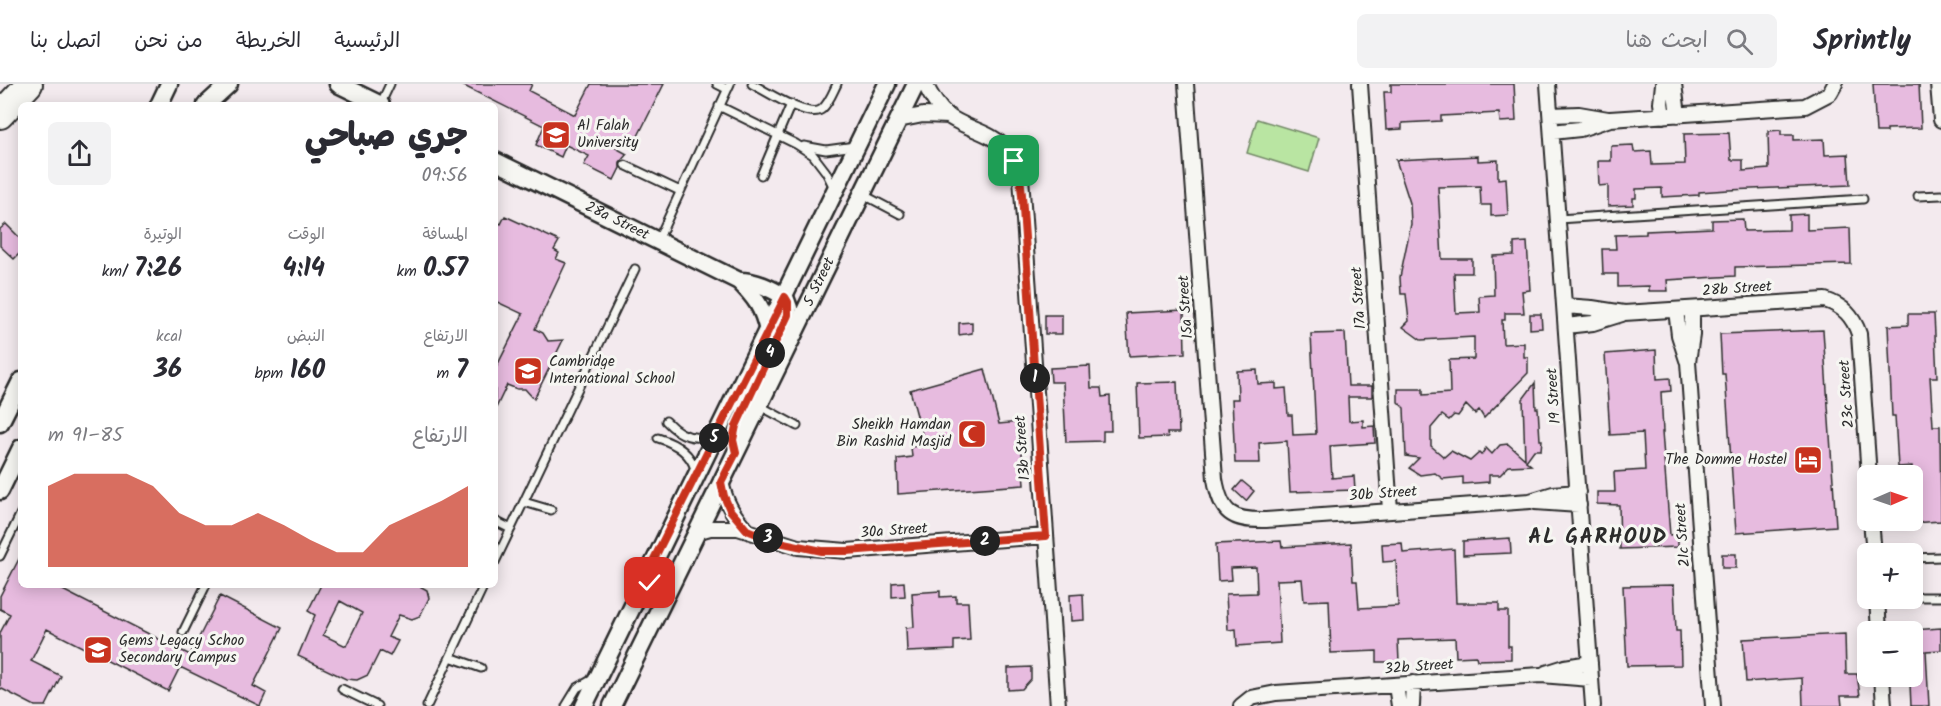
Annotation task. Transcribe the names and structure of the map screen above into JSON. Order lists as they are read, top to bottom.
{
  "streets": {
    "street": [
      "28a Street",
      "5 Street",
      "28b Street",
      "17a Street",
      "15a Street",
      "23c Street",
      "19 Street",
      "13b Street",
      "30b Street",
      "30a Street",
      "21c Street",
      "32b Street"
    ]
  },
  "crossings": [
    ["28a Street", "5 Street"],
    ["5 Street", "13b Street"],
    ["5 Street", "30a Street"],
    ["28b Street", "23c Street"],
    ["28b Street", "19 Street"],
    ["28b Street", "21c Street"],
    ["17a Street", "30b Street"],
    ["15a Street", "30b Street"],
    ["19 Street", "30b Street"],
    ["19 Street", "32b Street"],
    ["13b Street", "30a Street"]
  ],
  "districts": ["AL GARHOUD"],
  "places": {
    "school or university": ["Al Falah University", "Cambridge International School", "Gems Legacy Schoo Secondary Campus"],
    "mosque": ["Sheikh Hamdan Bin Rashid Masjid"],
    "hotel": ["The Domme Hostel"]
  },
  "north": "right",
  "page": {
    "header": "Sprintly",
    "search": "ابحث هنا",
    "nav": [
      "الرئيسية",
      "الخريطة",
      "من نحن",
      "اتصل بنا"
    ],
    "heading": ["جري صباحي", "09:56"],
    "stats": [
      ["المسافة", "0.57 km"],
      ["الوقت", "4:14"],
      ["الوتيرة", "7:26 /km"],
      ["الارتفاع", "7 m"],
      ["النبض", "160 bpm"],
      ["kcal", "36"]
    ],
    "pins": [
      "4",
      "1",
      "5",
      "3",
      "2"
    ],
    "chart": ["الارتفاع", "85–91 m"],
    "map_buttons": ["+", "−"]
  }
}
